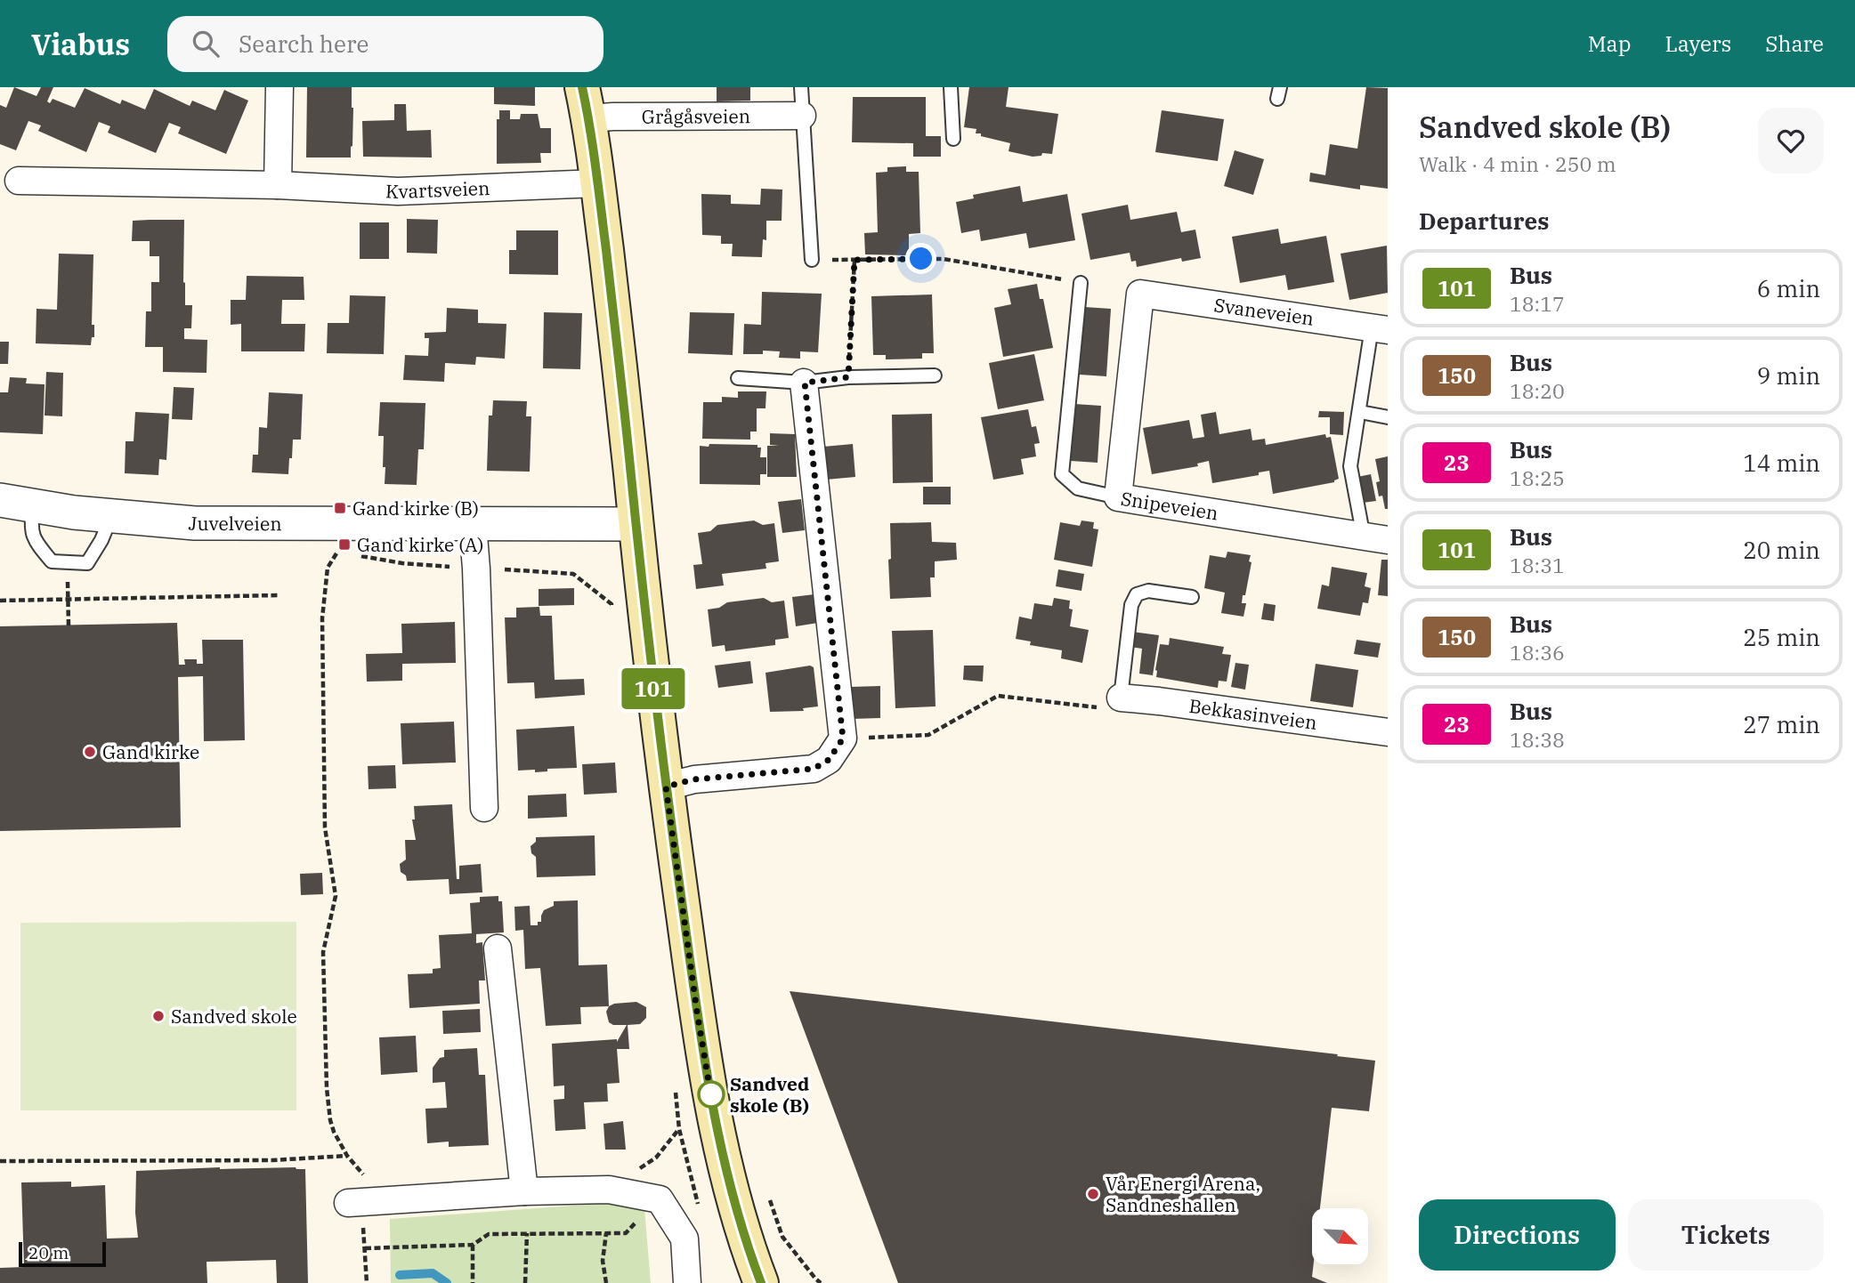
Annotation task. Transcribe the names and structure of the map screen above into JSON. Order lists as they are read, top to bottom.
{
  "streets": {
    "street": [
      "Grågåsveien",
      "Kvartsveien",
      "Svaneveien",
      "Snipeveien",
      "Juvelveien",
      "Bekkasinveien"
    ]
  },
  "crossings": [
    ["Svaneveien", "Snipeveien"]
  ],
  "places": {
    "transit": ["Gand kirke (B)", "Gand kirke (A)"],
    "other": [
      "Gand kirke",
      "Sandved skole",
      "Sandved skole (B)",
      "Vår Energi Arena, Sandneshallen"
    ]
  },
  "lines": ["bus line 101"],
  "scale_bar": "20 m",
  "north": "bottom right",
  "page": {
    "header": "Viabus",
    "search": "Search here",
    "nav": ["Map", "Layers", "Share"],
    "on_map": "101",
    "heading": [
      ["Sandved skole (B)", "Walk · 4 min · 250 m"],
      "Departures"
    ],
    "list": [
      {
        "mark": "101",
        "name": "Bus",
        "note": "18:17",
        "value": "6 min"
      },
      {
        "mark": "150",
        "name": "Bus",
        "note": "18:20",
        "value": "9 min"
      },
      {
        "mark": "23",
        "name": "Bus",
        "note": "18:25",
        "value": "14 min"
      },
      {
        "mark": "101",
        "name": "Bus",
        "note": "18:31",
        "value": "20 min"
      },
      {
        "mark": "150",
        "name": "Bus",
        "note": "18:36",
        "value": "25 min"
      },
      {
        "mark": "23",
        "name": "Bus",
        "note": "18:38",
        "value": "27 min"
      }
    ],
    "buttons": ["Directions", "Tickets"],
    "scale": "20 m"
  }
}
